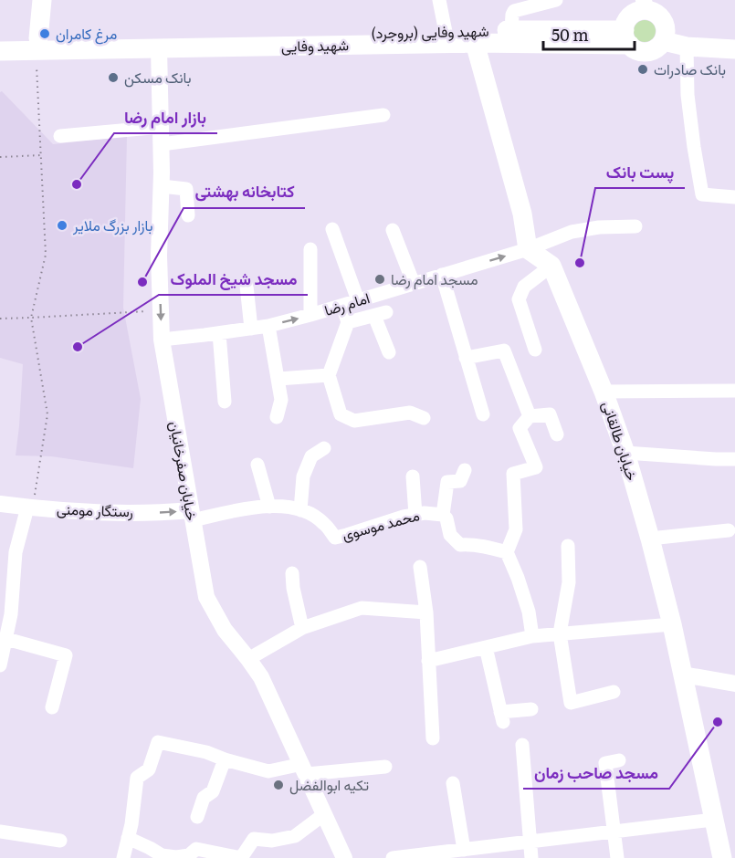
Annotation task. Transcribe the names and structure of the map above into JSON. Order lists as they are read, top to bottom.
{
  "streets": {
    "main road": ["شهید وفایی (بروجرد)", "شهید وفایی", "خیابان طالقانی"],
    "street": [
      "امام رضا",
      "خیابان صفرخانیان",
      "رستگار مومنی",
      "محمد موسوی"
    ]
  },
  "crossings": [
    ["شهید وفایی (بروجرد)", "شهید وفایی"],
    ["شهید وفایی", "خیابان صفرخانیان"],
    ["امام رضا", "خیابان صفرخانیان"],
    ["خیابان صفرخانیان", "رستگار مومنی"],
    ["خیابان صفرخانیان", "محمد موسوی"],
    ["رستگار مومنی", "محمد موسوی"]
  ],
  "one_way": ["رستگار مومنی"],
  "places": [
    "مرغ کامران",
    "بانک صادرات",
    "بانک مسکن",
    "بازار امام رضا",
    "بازار بزرگ ملایر",
    "پست بانک",
    "مسجد امام رضا",
    "کتابخانه بهشتی",
    "مسجد شیخ الملوک",
    "مسجد صاحب زمان",
    "تکیه ابوالفضل"
  ],
  "scale_bar": "50 m"
}
